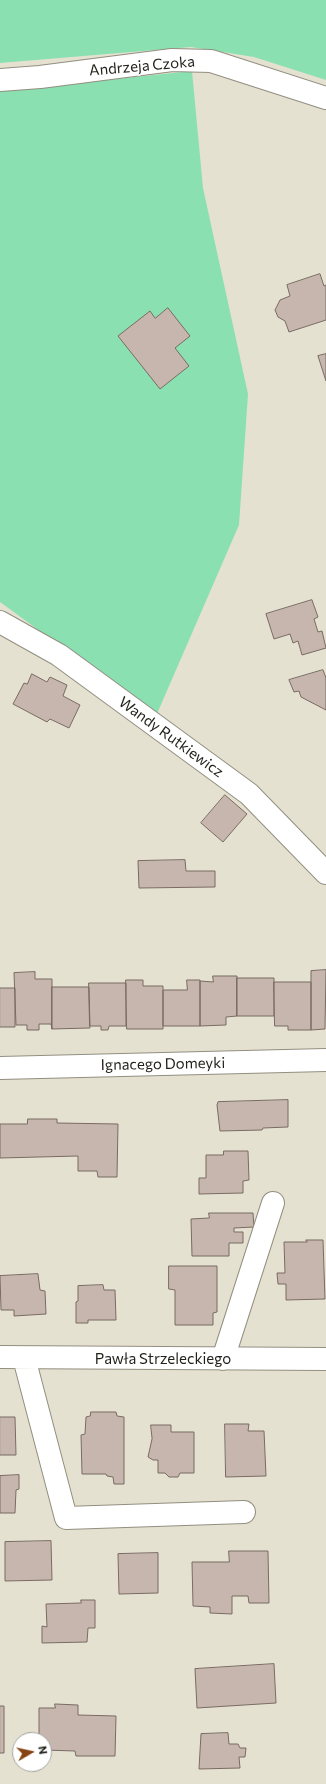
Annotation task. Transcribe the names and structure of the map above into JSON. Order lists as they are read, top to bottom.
{
  "streets": {
    "street": [
      "Andrzeja Czoka",
      "Wandy Rutkiewicz",
      "Ignacego Domeyki",
      "Pawła Strzeleckiego"
    ]
  },
  "north": "right"
}
